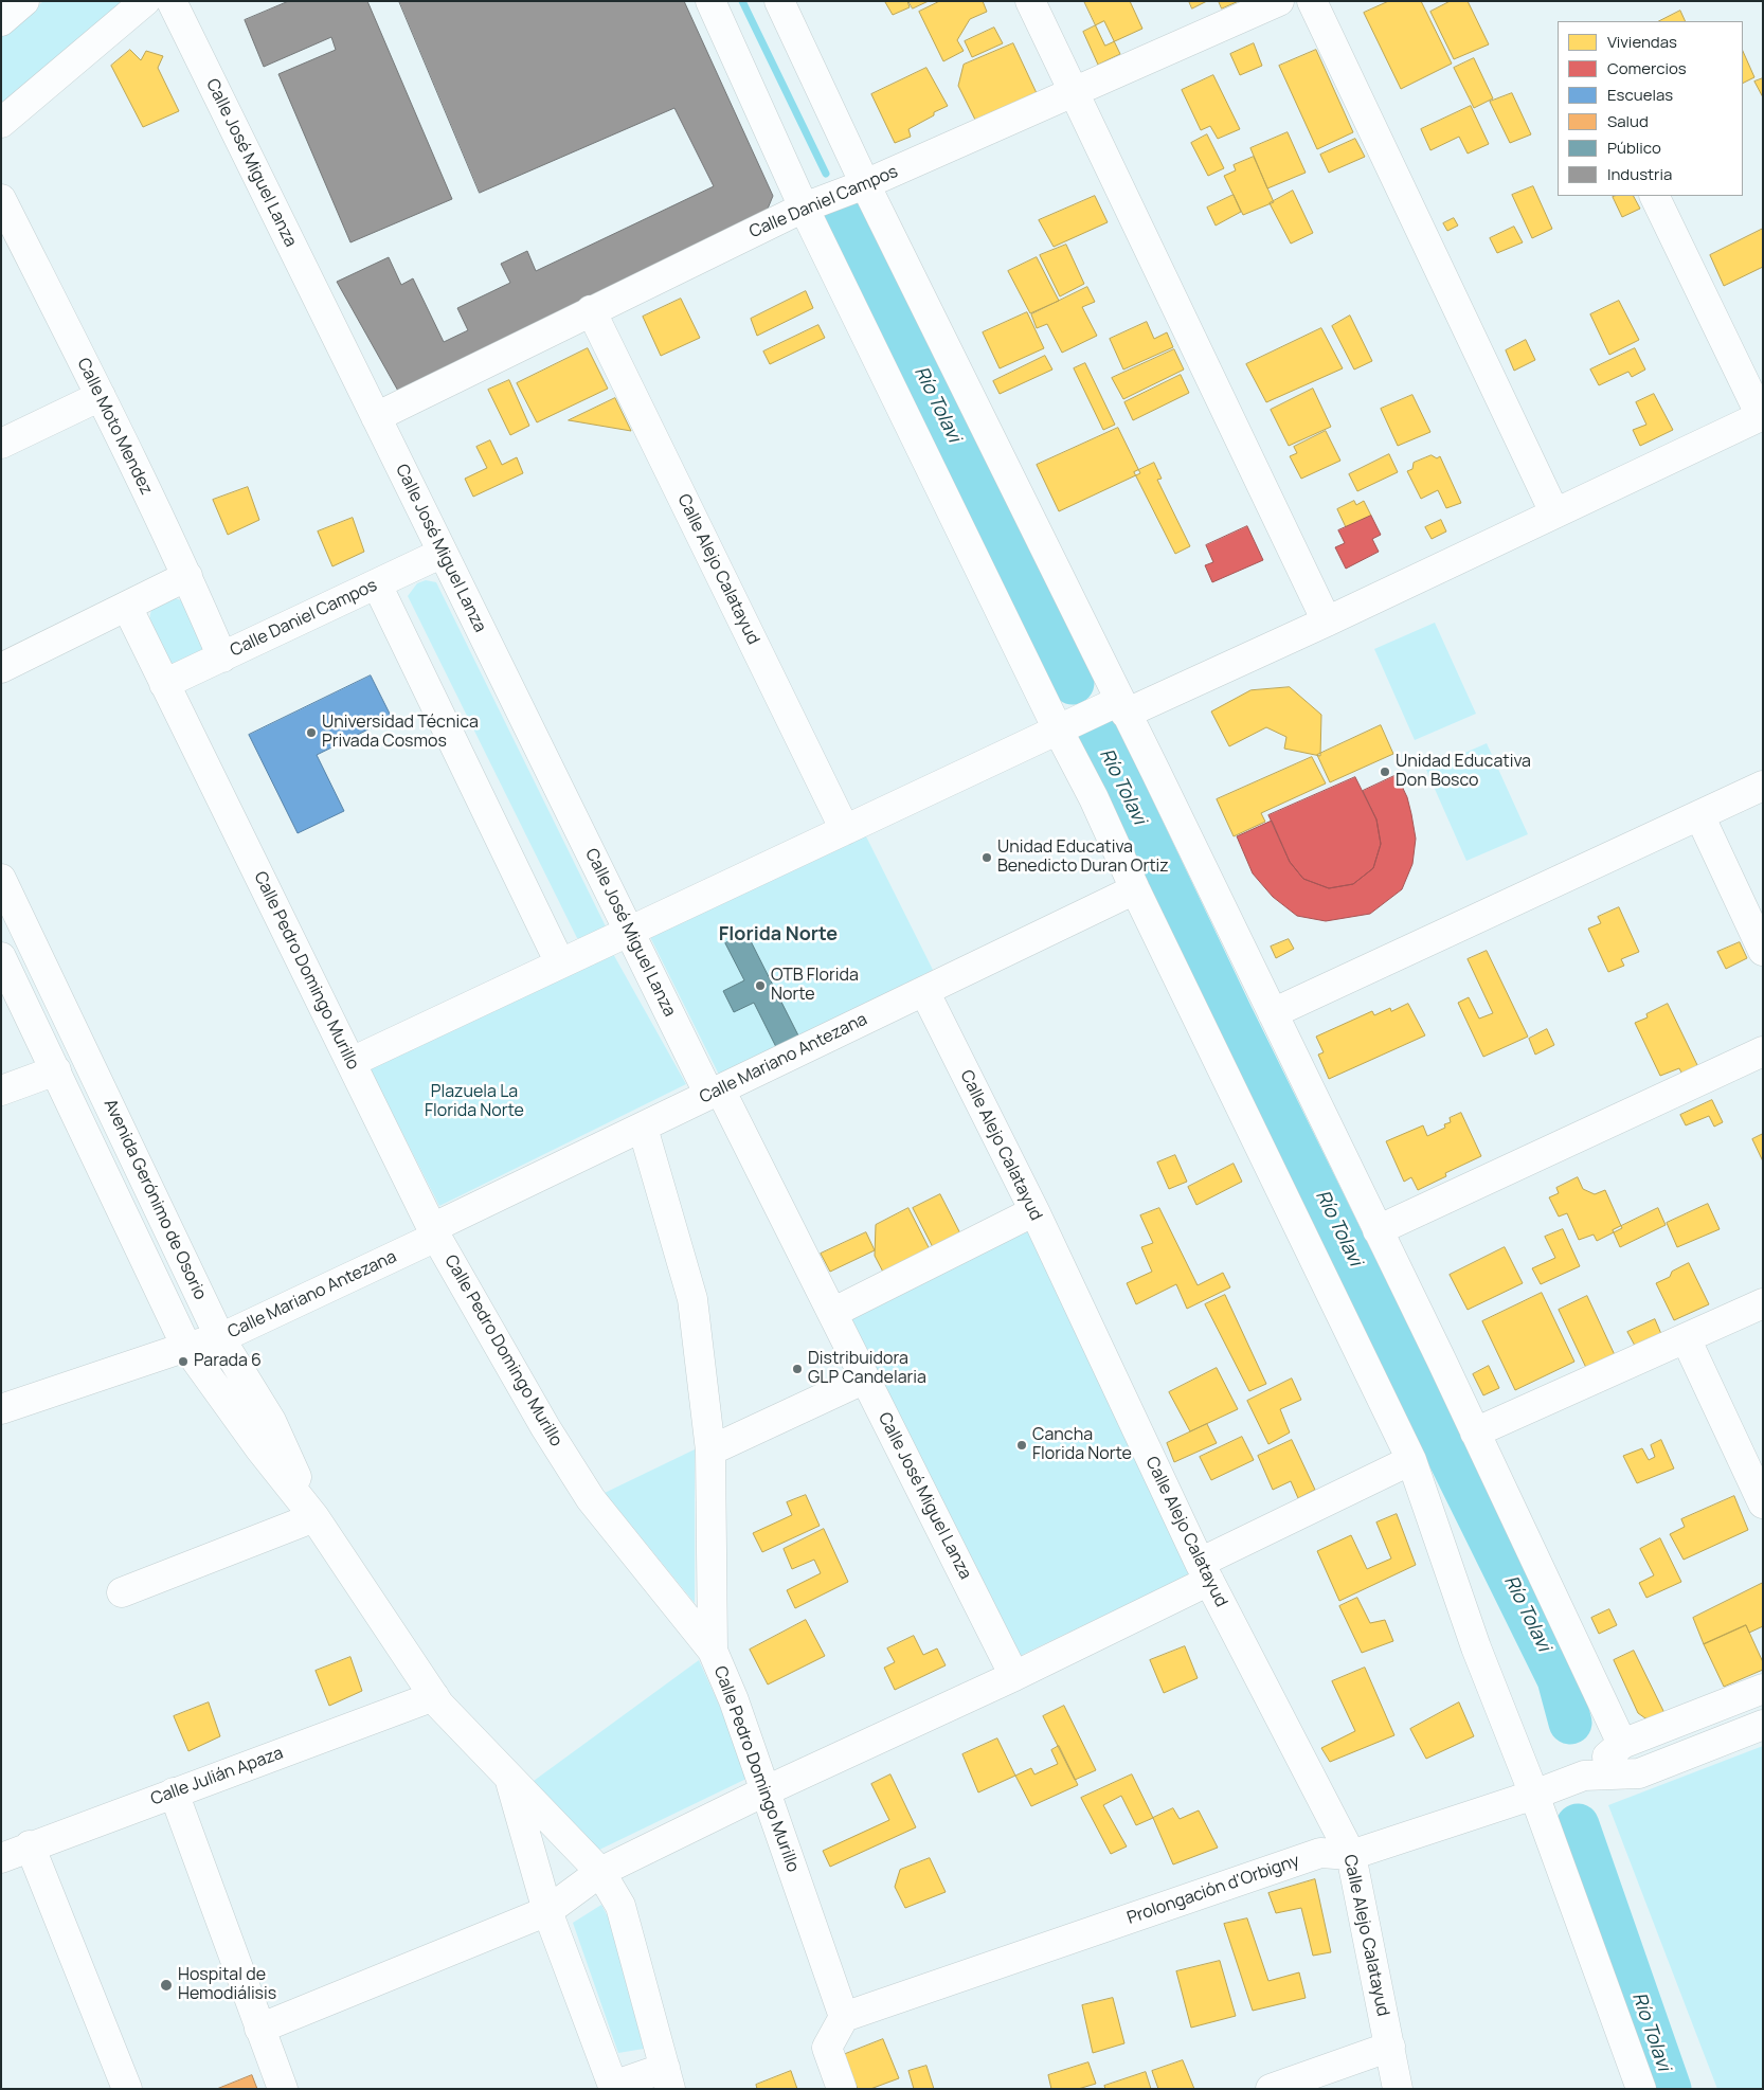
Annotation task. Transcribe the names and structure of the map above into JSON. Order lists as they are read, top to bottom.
{
  "streets": {
    "street": [
      "Calle José Miguel Lanza",
      "Calle Daniel Campos",
      "Calle Moto Mendez",
      "Calle Alejo Calatayud",
      "Calle Pedro Domingo Murillo",
      "Calle Mariano Antezana",
      "Avenida Gerónimo de Osorio",
      "Calle Julián Apaza",
      "Prolongación d'Orbigny"
    ]
  },
  "crossings": [
    ["Calle José Miguel Lanza", "Calle Daniel Campos"],
    ["Calle José Miguel Lanza", "Calle Mariano Antezana"],
    ["Calle Daniel Campos", "Calle Moto Mendez"],
    ["Calle Daniel Campos", "Calle Alejo Calatayud"],
    ["Calle Daniel Campos", "Calle Pedro Domingo Murillo"],
    ["Calle Alejo Calatayud", "Calle Mariano Antezana"],
    ["Calle Alejo Calatayud", "Prolongación d'Orbigny"],
    ["Calle Pedro Domingo Murillo", "Calle Mariano Antezana"],
    ["Calle Pedro Domingo Murillo", "Prolongación d'Orbigny"],
    ["Calle Mariano Antezana", "Avenida Gerónimo de Osorio"],
    ["Avenida Gerónimo de Osorio", "Calle Julián Apaza"]
  ],
  "districts": ["Florida Norte"],
  "water": ["Río Tolavi"],
  "parks": ["Plazuela La Florida Norte"],
  "places": [
    "Universidad Técnica Privada Cosmos",
    "Unidad Educativa Don Bosco",
    "Unidad Educativa Benedicto Duran Ortiz",
    "OTB Florida Norte",
    "Parada 6",
    "Distribuidora GLP Candelaria",
    "Cancha Florida Norte",
    "Hospital de Hemodiálisis"
  ],
  "legend": [
    "Viviendas",
    "Comercios",
    "Escuelas",
    "Salud",
    "Público",
    "Industria"
  ]
}
